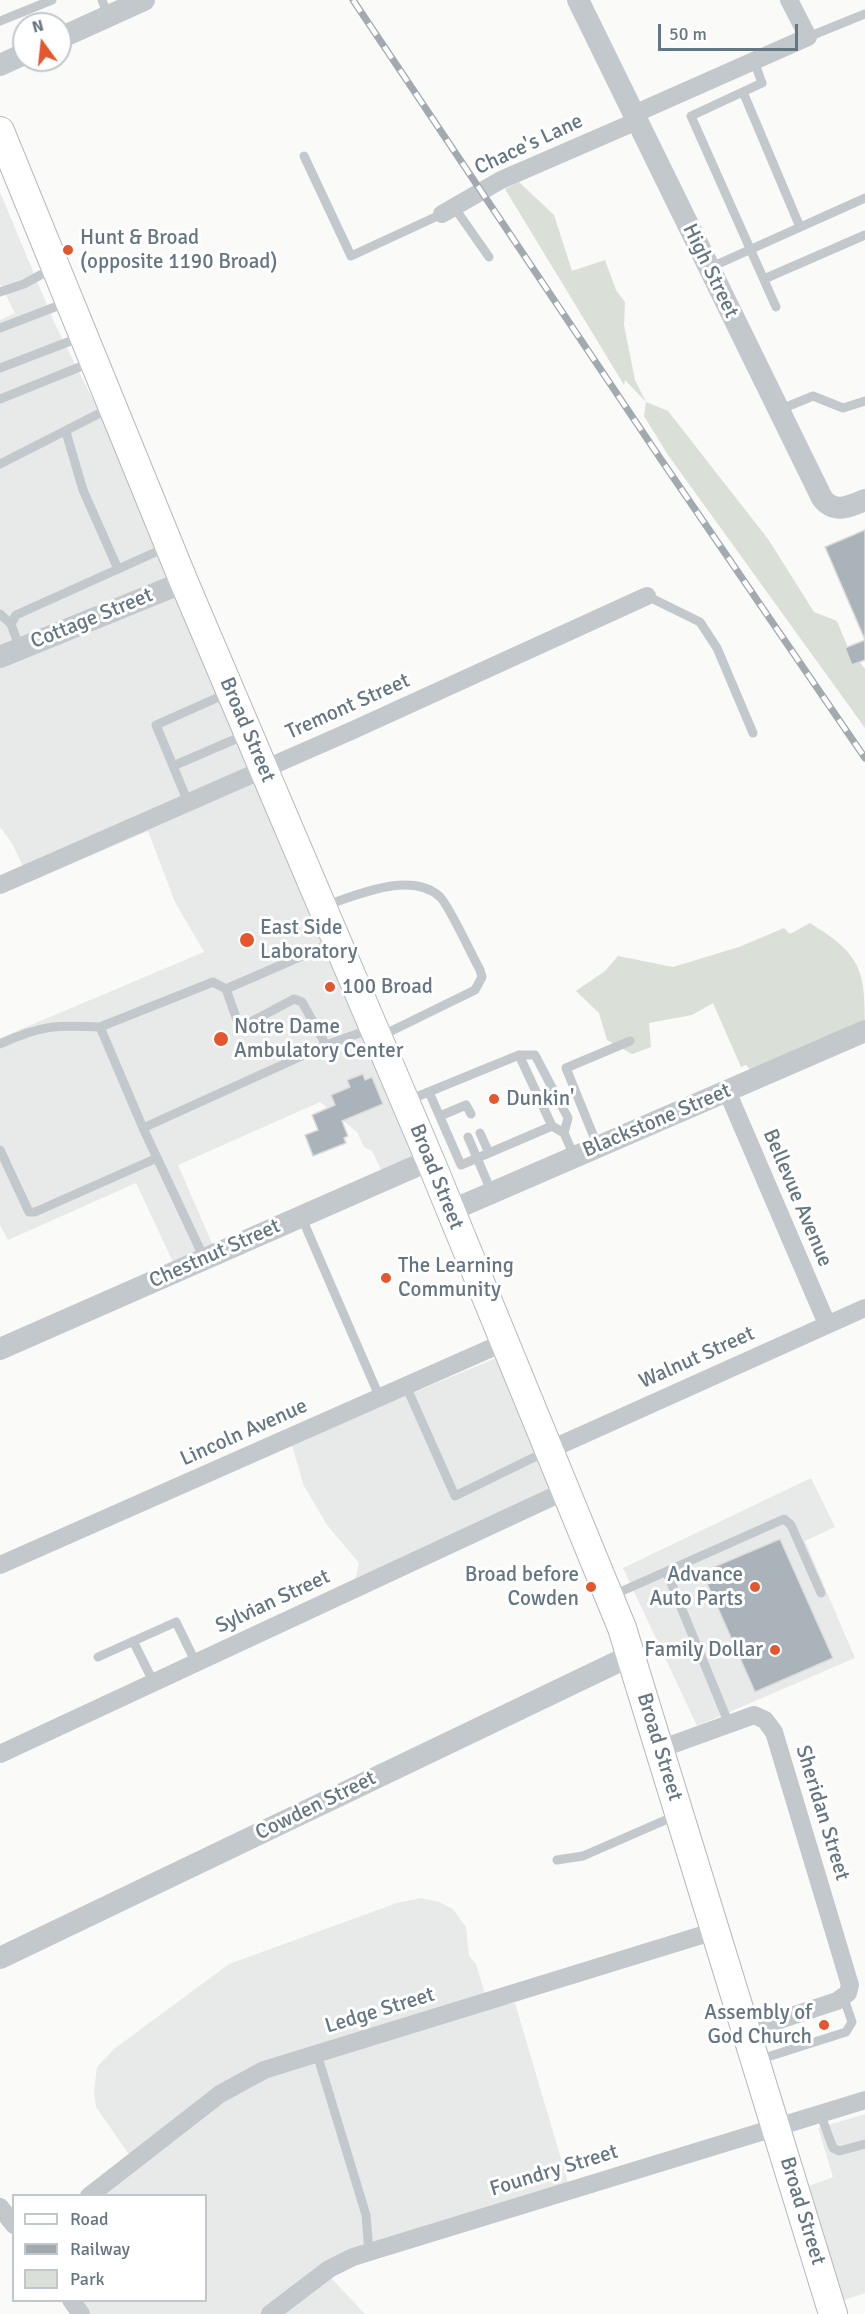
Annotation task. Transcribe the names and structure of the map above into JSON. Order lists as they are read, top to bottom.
{
  "streets": {
    "main road": ["Broad Street"],
    "street": [
      "Chace's Lane",
      "High Street",
      "Cottage Street",
      "Tremont Street",
      "Blackstone Street",
      "Bellevue Avenue",
      "Chestnut Street",
      "Walnut Street",
      "Lincoln Avenue",
      "Sylvian Street",
      "Cowden Street",
      "Sheridan Street",
      "Ledge Street",
      "Foundry Street"
    ]
  },
  "crossings": [
    ["Chace's Lane", "High Street"],
    ["Cottage Street", "Broad Street"],
    ["Tremont Street", "Broad Street"],
    ["Broad Street", "Blackstone Street"],
    ["Broad Street", "Chestnut Street"],
    ["Broad Street", "Walnut Street"],
    ["Broad Street", "Lincoln Avenue"],
    ["Broad Street", "Sylvian Street"],
    ["Broad Street", "Cowden Street"],
    ["Broad Street", "Sheridan Street"],
    ["Broad Street", "Ledge Street"],
    ["Broad Street", "Foundry Street"],
    ["Blackstone Street", "Bellevue Avenue"],
    ["Bellevue Avenue", "Walnut Street"]
  ],
  "places": [
    "Hunt & Broad (opposite 1190 Broad)",
    "East Side Laboratory",
    "100 Broad",
    "Notre Dame Ambulatory Center",
    "Dunkin'",
    "The Learning Community",
    "Broad before Cowden",
    "Advance Auto Parts",
    "Family Dollar",
    "Assembly of God Church"
  ],
  "legend": ["Road", "Railway", "Park"],
  "scale_bar": "50 m",
  "north": "top"
}
